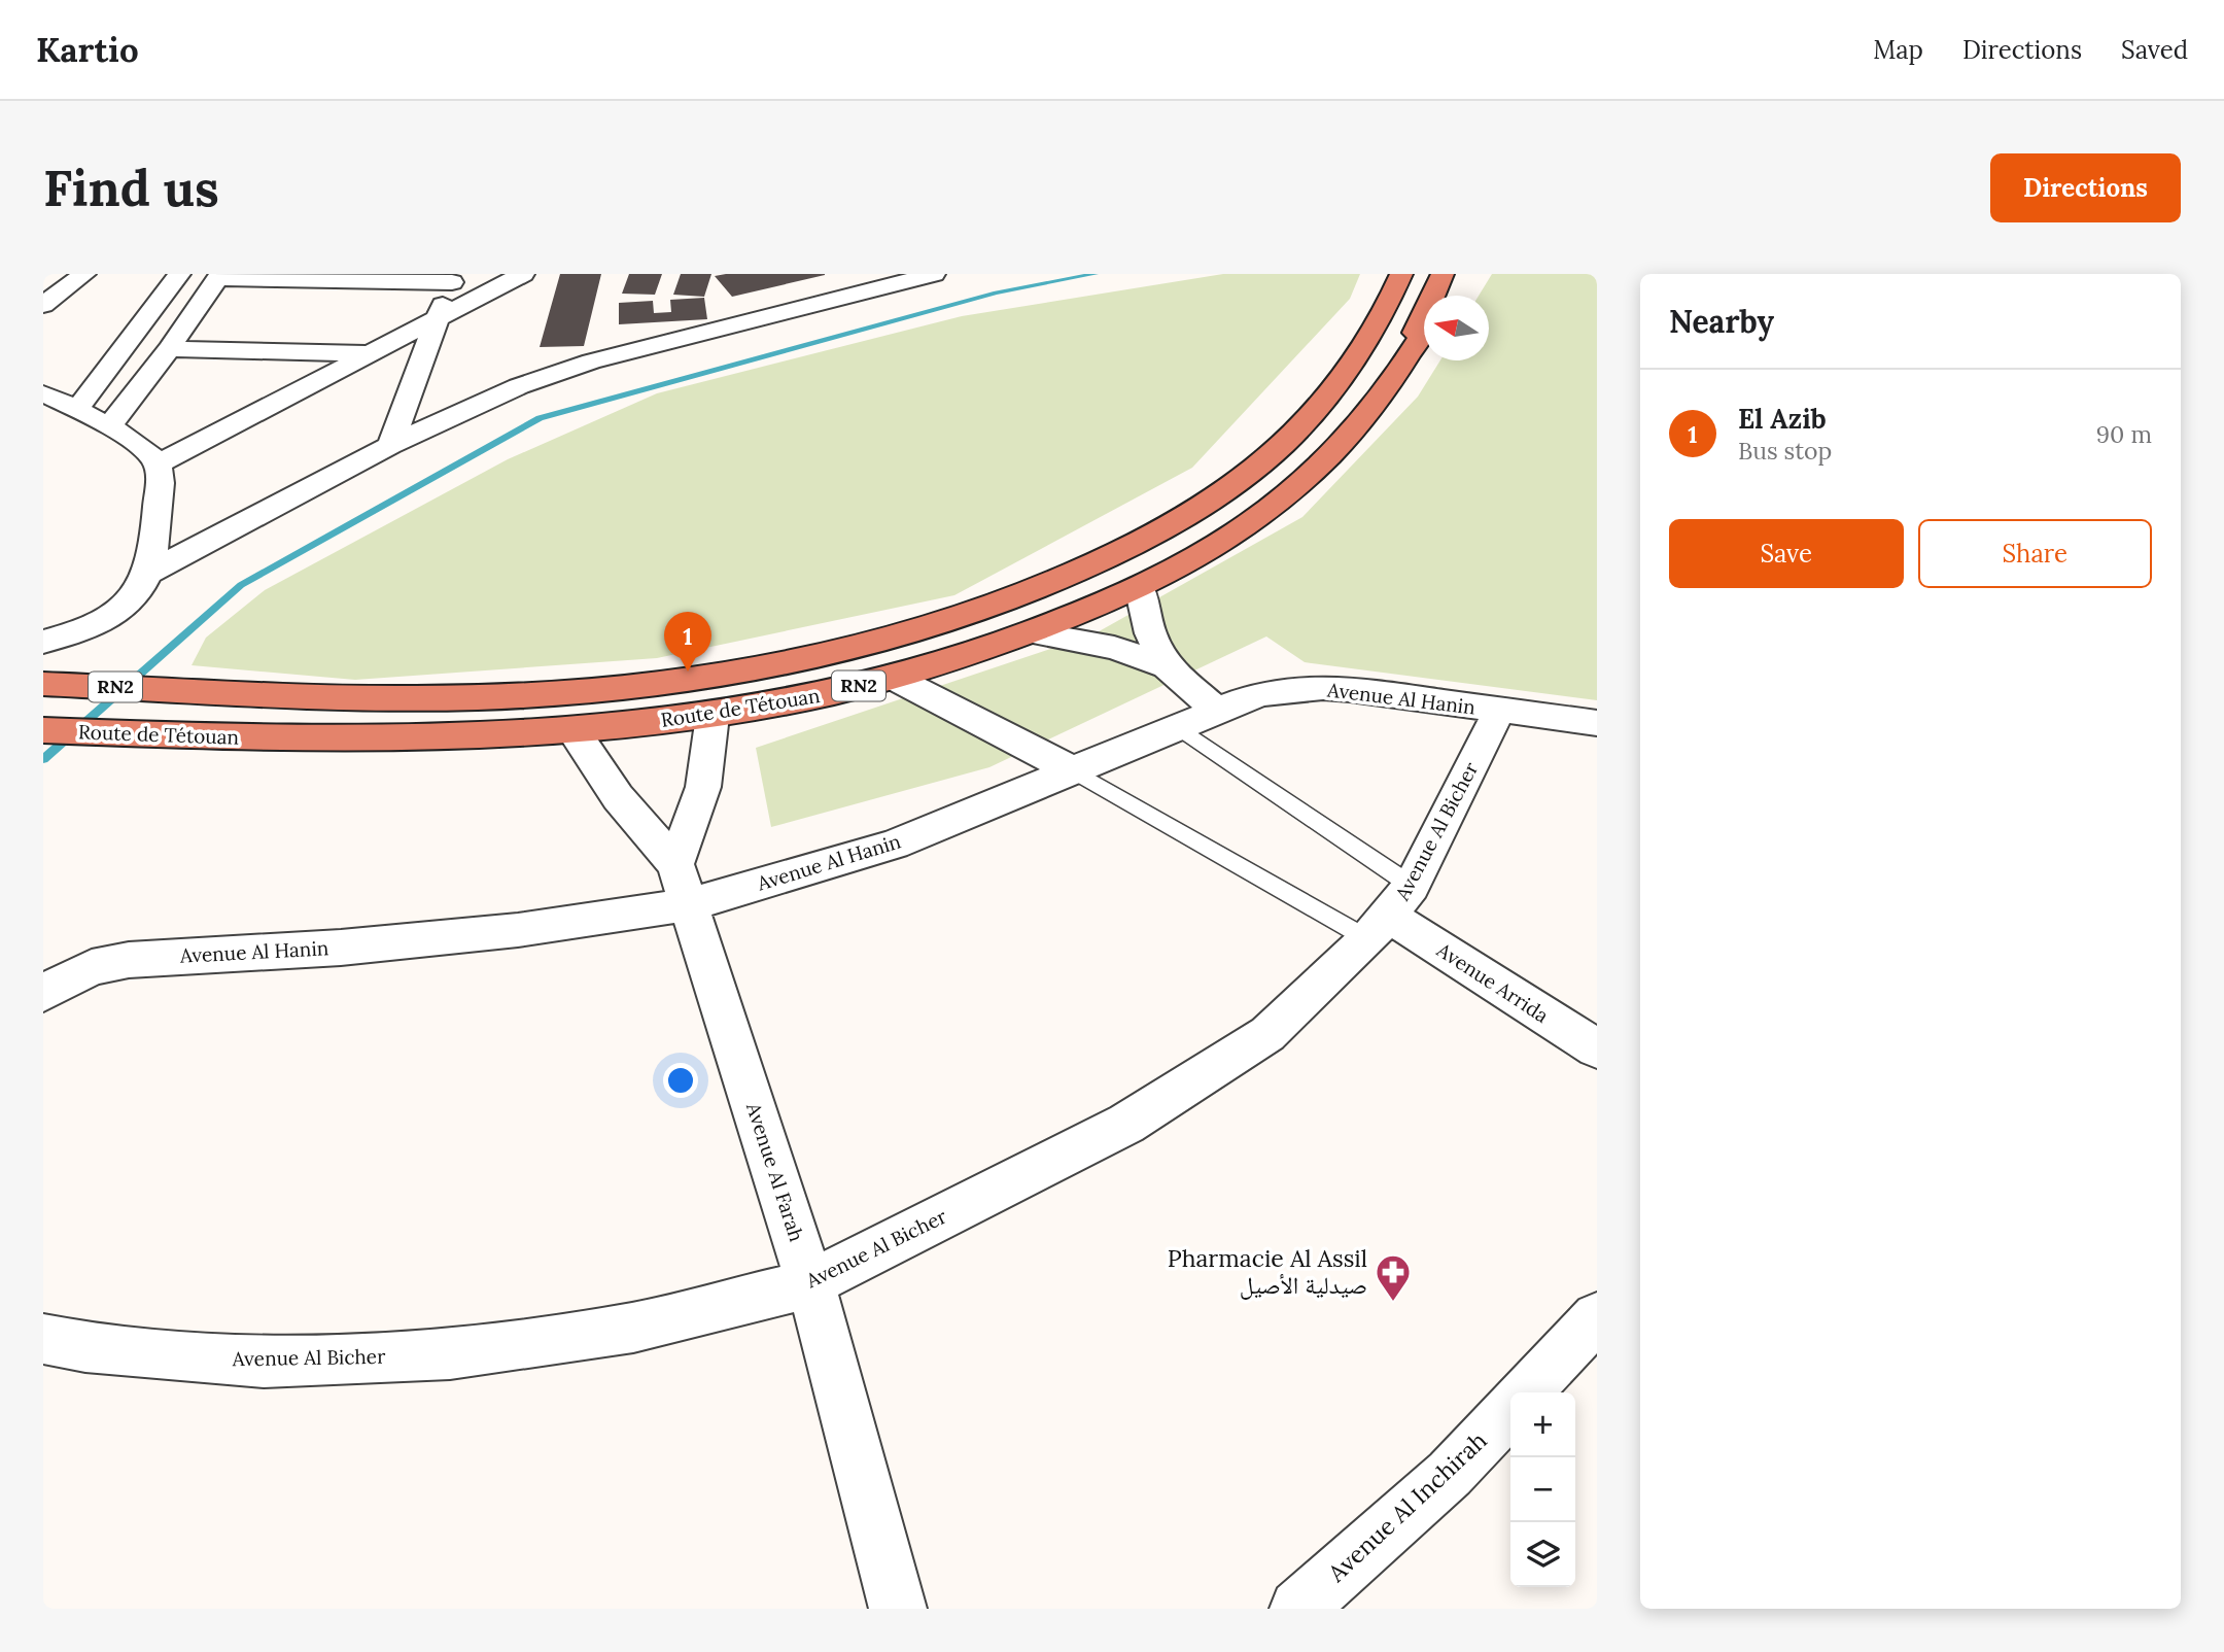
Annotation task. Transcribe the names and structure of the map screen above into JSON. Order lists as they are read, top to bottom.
{
  "streets": {
    "highway": ["RN2", "Route de Tétouan"],
    "street": [
      "Avenue Al Hanin",
      "Avenue Al Bicher",
      "Avenue Arrida",
      "Avenue Al Farah",
      "Avenue Al Inchirah"
    ]
  },
  "crossings": [
    ["Avenue Al Hanin", "Avenue Al Bicher"],
    ["Avenue Al Hanin", "Avenue Al Farah"],
    ["Route de Tétouan", "Avenue Al Farah"],
    ["Avenue Al Bicher", "Avenue Arrida"],
    ["Avenue Al Bicher", "Avenue Al Farah"]
  ],
  "places": {
    "pharmacy": ["Pharmacie Al Assil صيدلية الأصيل"]
  },
  "north": "left",
  "page": {
    "header": "Kartio",
    "nav": ["Map", "Directions", "Saved"],
    "buttons": [
      "Directions",
      ["Save", "Share"]
    ],
    "title": "Find us",
    "heading": "Nearby",
    "list": [
      {
        "mark": "1",
        "name": "El Azib",
        "note": "Bus stop",
        "value": "90 m"
      }
    ],
    "pins": "1",
    "map_buttons": ["+", "−"]
  }
}
